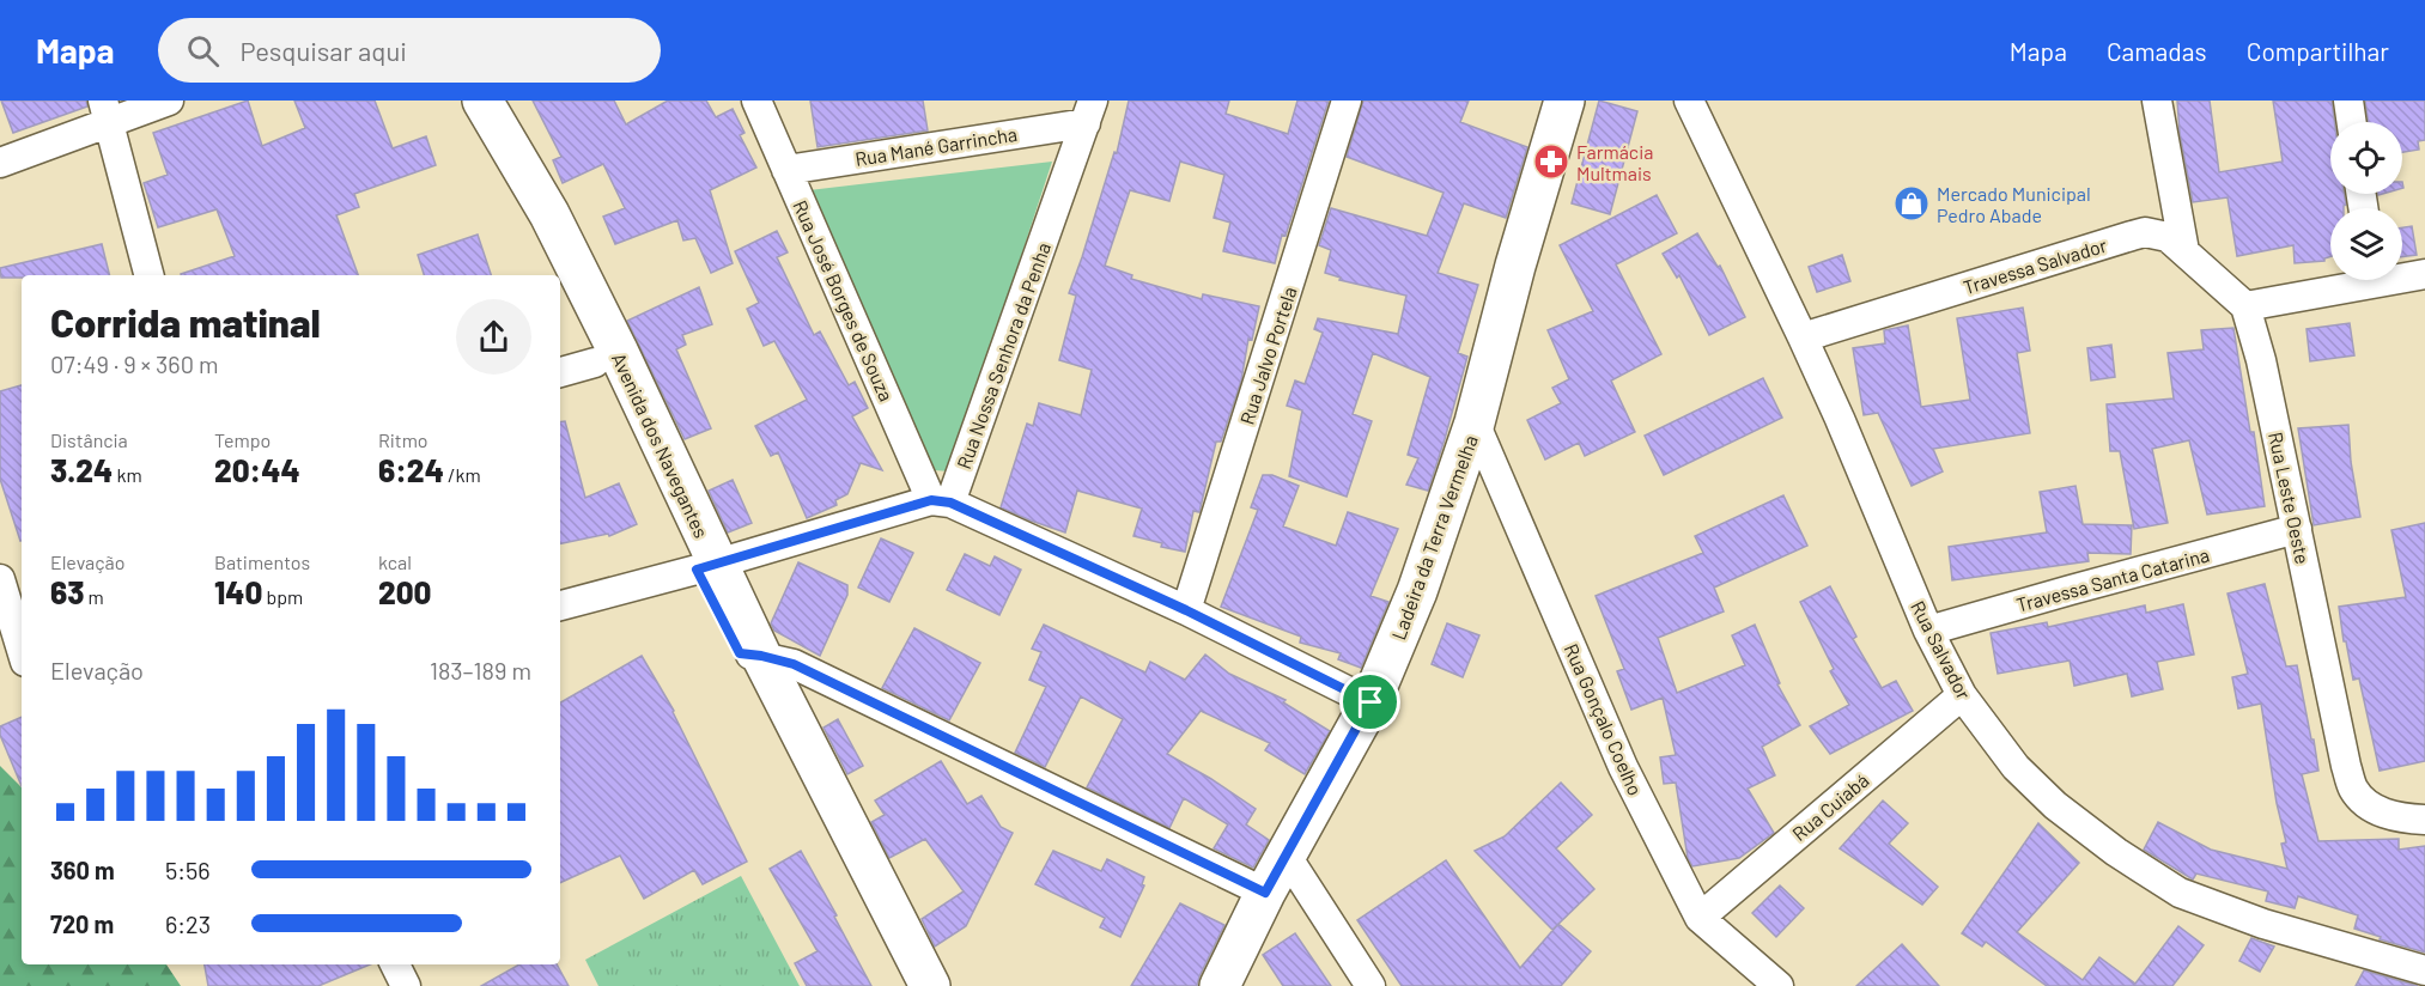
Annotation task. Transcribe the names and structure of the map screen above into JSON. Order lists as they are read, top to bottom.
{
  "streets": {
    "main road": ["Avenida dos Navegantes", "Ladeira da Terra Vermelha"],
    "street": [
      "Rua Mané Garrincha",
      "Travessa Salvador",
      "Rua José Borges de Souza",
      "Rua Nossa Senhora da Penha",
      "Rua Jalvo Portela",
      "Rua Leste Oeste",
      "Travessa Santa Catarina",
      "Rua Salvador",
      "Rua Gonçalo Coelho",
      "Rua Cuiabá"
    ]
  },
  "crossings": [
    ["Rua Mané Garrincha", "Rua José Borges de Souza"],
    ["Rua Mané Garrincha", "Rua Nossa Senhora da Penha"],
    ["Travessa Salvador", "Rua Leste Oeste"],
    ["Travessa Salvador", "Rua Salvador"],
    ["Rua José Borges de Souza", "Rua Nossa Senhora da Penha"],
    ["Rua Leste Oeste", "Travessa Santa Catarina"],
    ["Ladeira da Terra Vermelha", "Rua Gonçalo Coelho"],
    ["Travessa Santa Catarina", "Rua Salvador"],
    ["Rua Salvador", "Rua Cuiabá"],
    ["Rua Gonçalo Coelho", "Rua Cuiabá"]
  ],
  "places": {
    "pharmacy": ["Farmácia Multmais"],
    "shop": ["Mercado Municipal Pedro Abade"]
  },
  "page": {
    "header": "Mapa",
    "search": "Pesquisar aqui",
    "nav": ["Mapa", "Camadas", "Compartilhar"],
    "heading": ["Corrida matinal", "07:49 · 9 × 360 m"],
    "stats": [
      ["Distância", "3.24 km"],
      ["Tempo", "20:44"],
      ["Ritmo", "6:24 /km"],
      ["Elevação", "63 m"],
      ["Batimentos", "140 bpm"],
      ["kcal", "200"]
    ],
    "chart": ["Elevação", "183–189 m"],
    "list": [
      {
        "name": "360 m",
        "note": "5:56"
      },
      {
        "name": "720 m",
        "note": "6:23"
      }
    ]
  }
}
